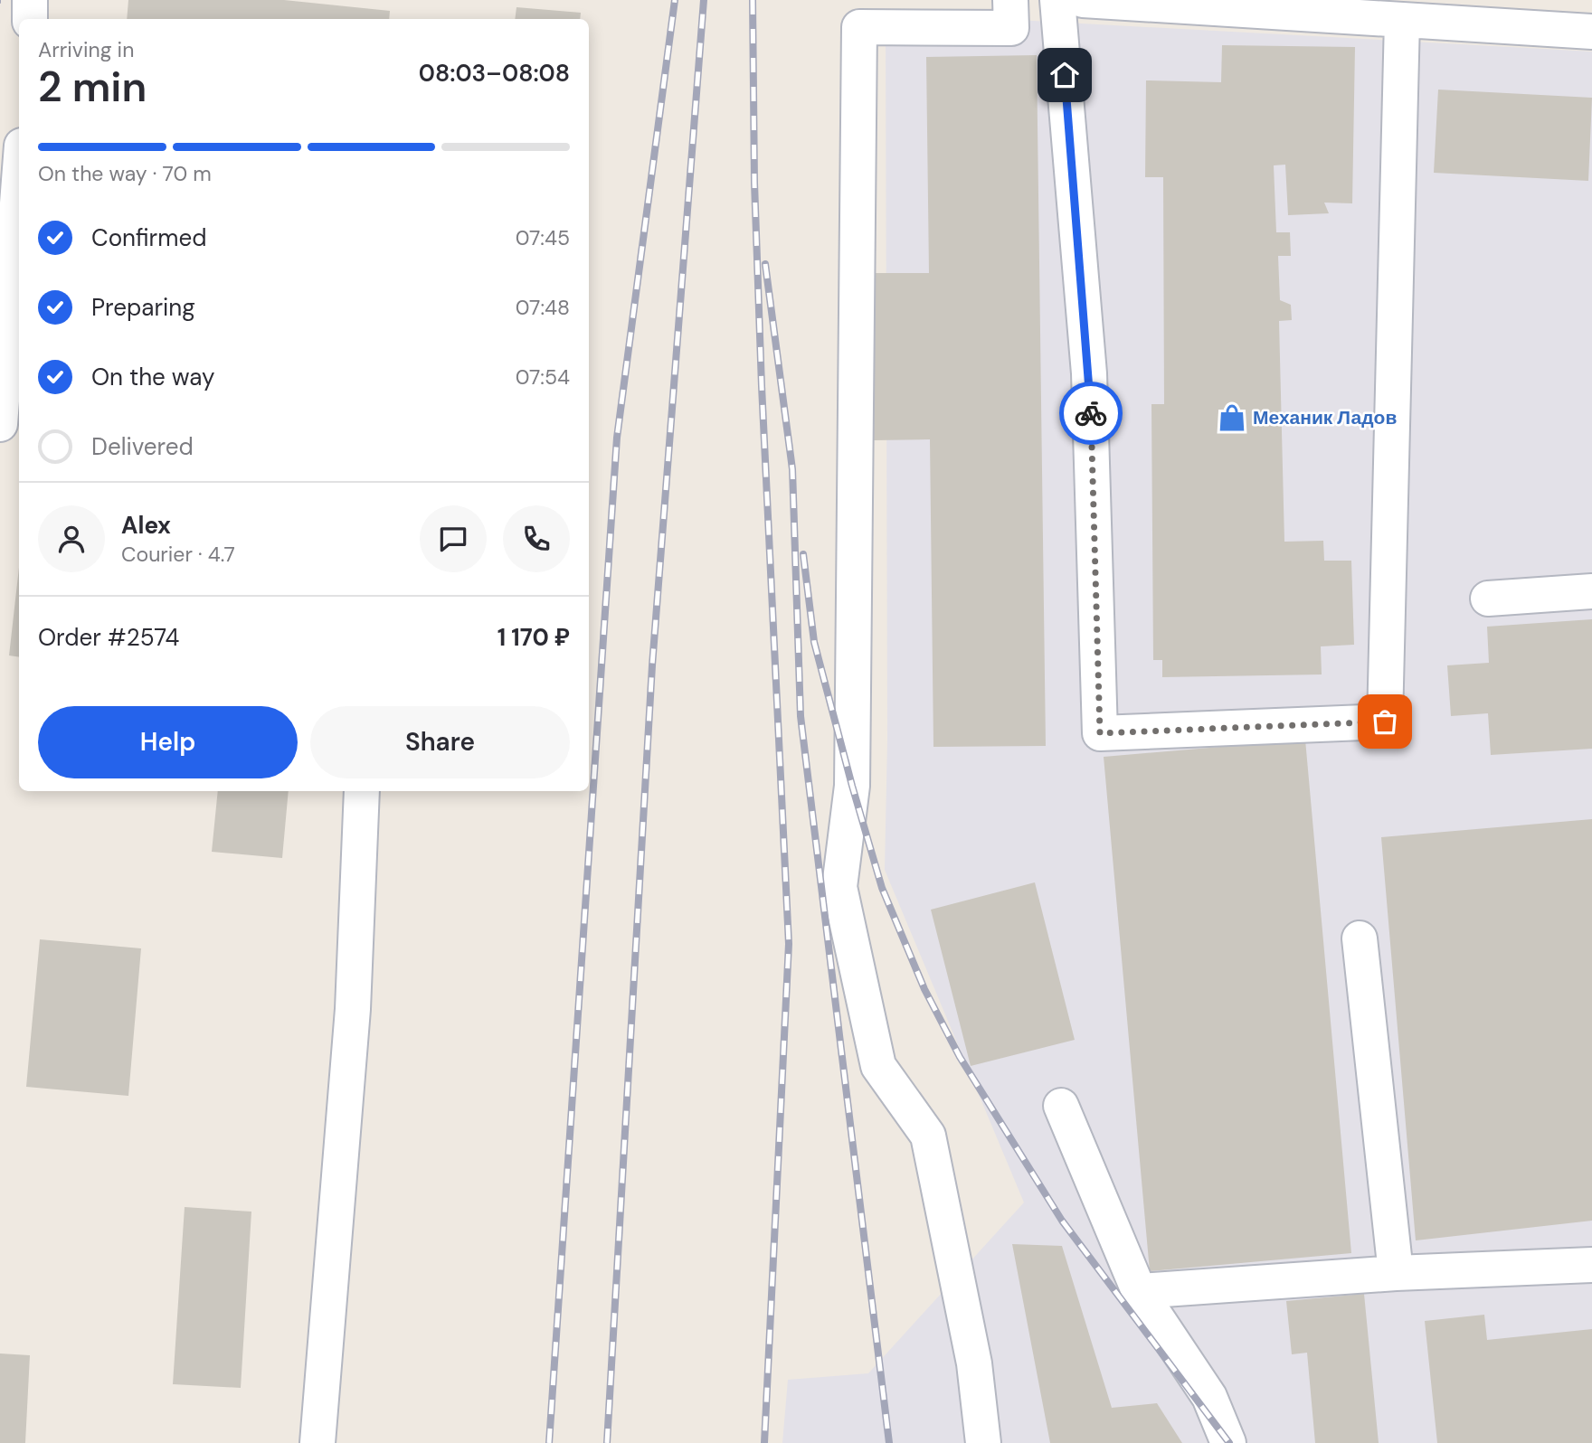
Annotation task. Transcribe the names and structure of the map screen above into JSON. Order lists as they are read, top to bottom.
{
  "places": {
    "shop": ["Механик Ладов"]
  },
  "page": {
    "heading": ["2 min", "Arriving in", "08:03–08:08"],
    "panel": [
      "Alex",
      "Courier · 4.7",
      "Order #2574",
      "1 170 ₽"
    ],
    "bar": "On the way · 70 m",
    "list": [
      ["Confirmed", "07:45"],
      ["Preparing", "07:48"],
      ["On the way", "07:54"],
      "Delivered"
    ],
    "buttons": ["Help", "Share"]
  }
}
